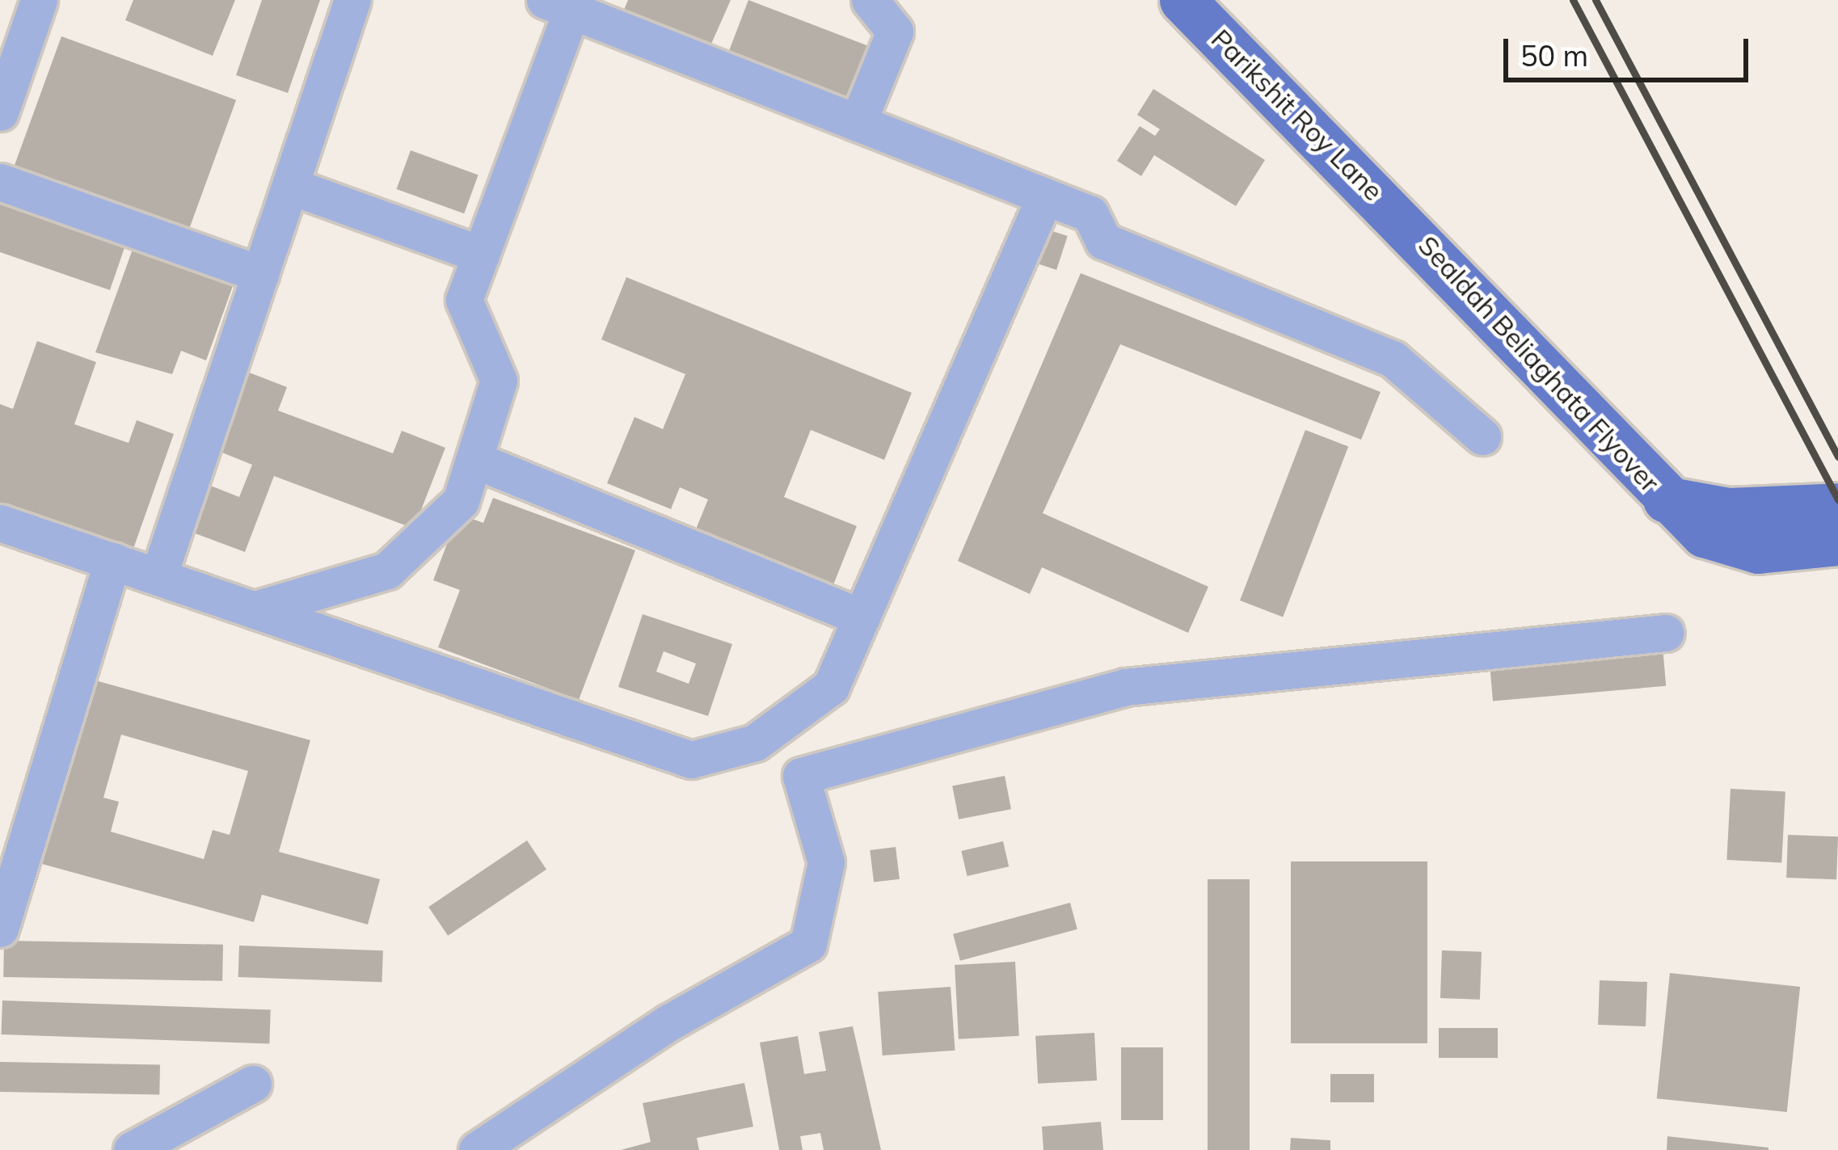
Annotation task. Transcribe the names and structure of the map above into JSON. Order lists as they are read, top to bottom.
{
  "streets": {
    "main road": ["Parikshit Roy Lane", "Sealdah Beliaghata Flyover"]
  },
  "crossings": [
    ["Parikshit Roy Lane", "Sealdah Beliaghata Flyover"]
  ],
  "scale_bar": "50 m"
}
